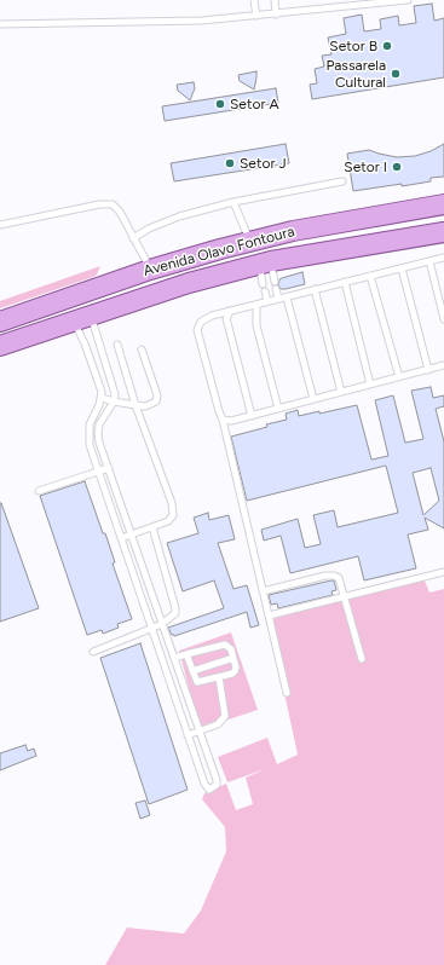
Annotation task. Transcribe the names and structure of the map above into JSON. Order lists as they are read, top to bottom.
{
  "streets": {
    "main road": ["Avenida Olavo Fontoura"]
  },
  "places": [
    "Setor B",
    "Passarela Cultural",
    "Setor A",
    "Setor J",
    "Setor I"
  ]
}
